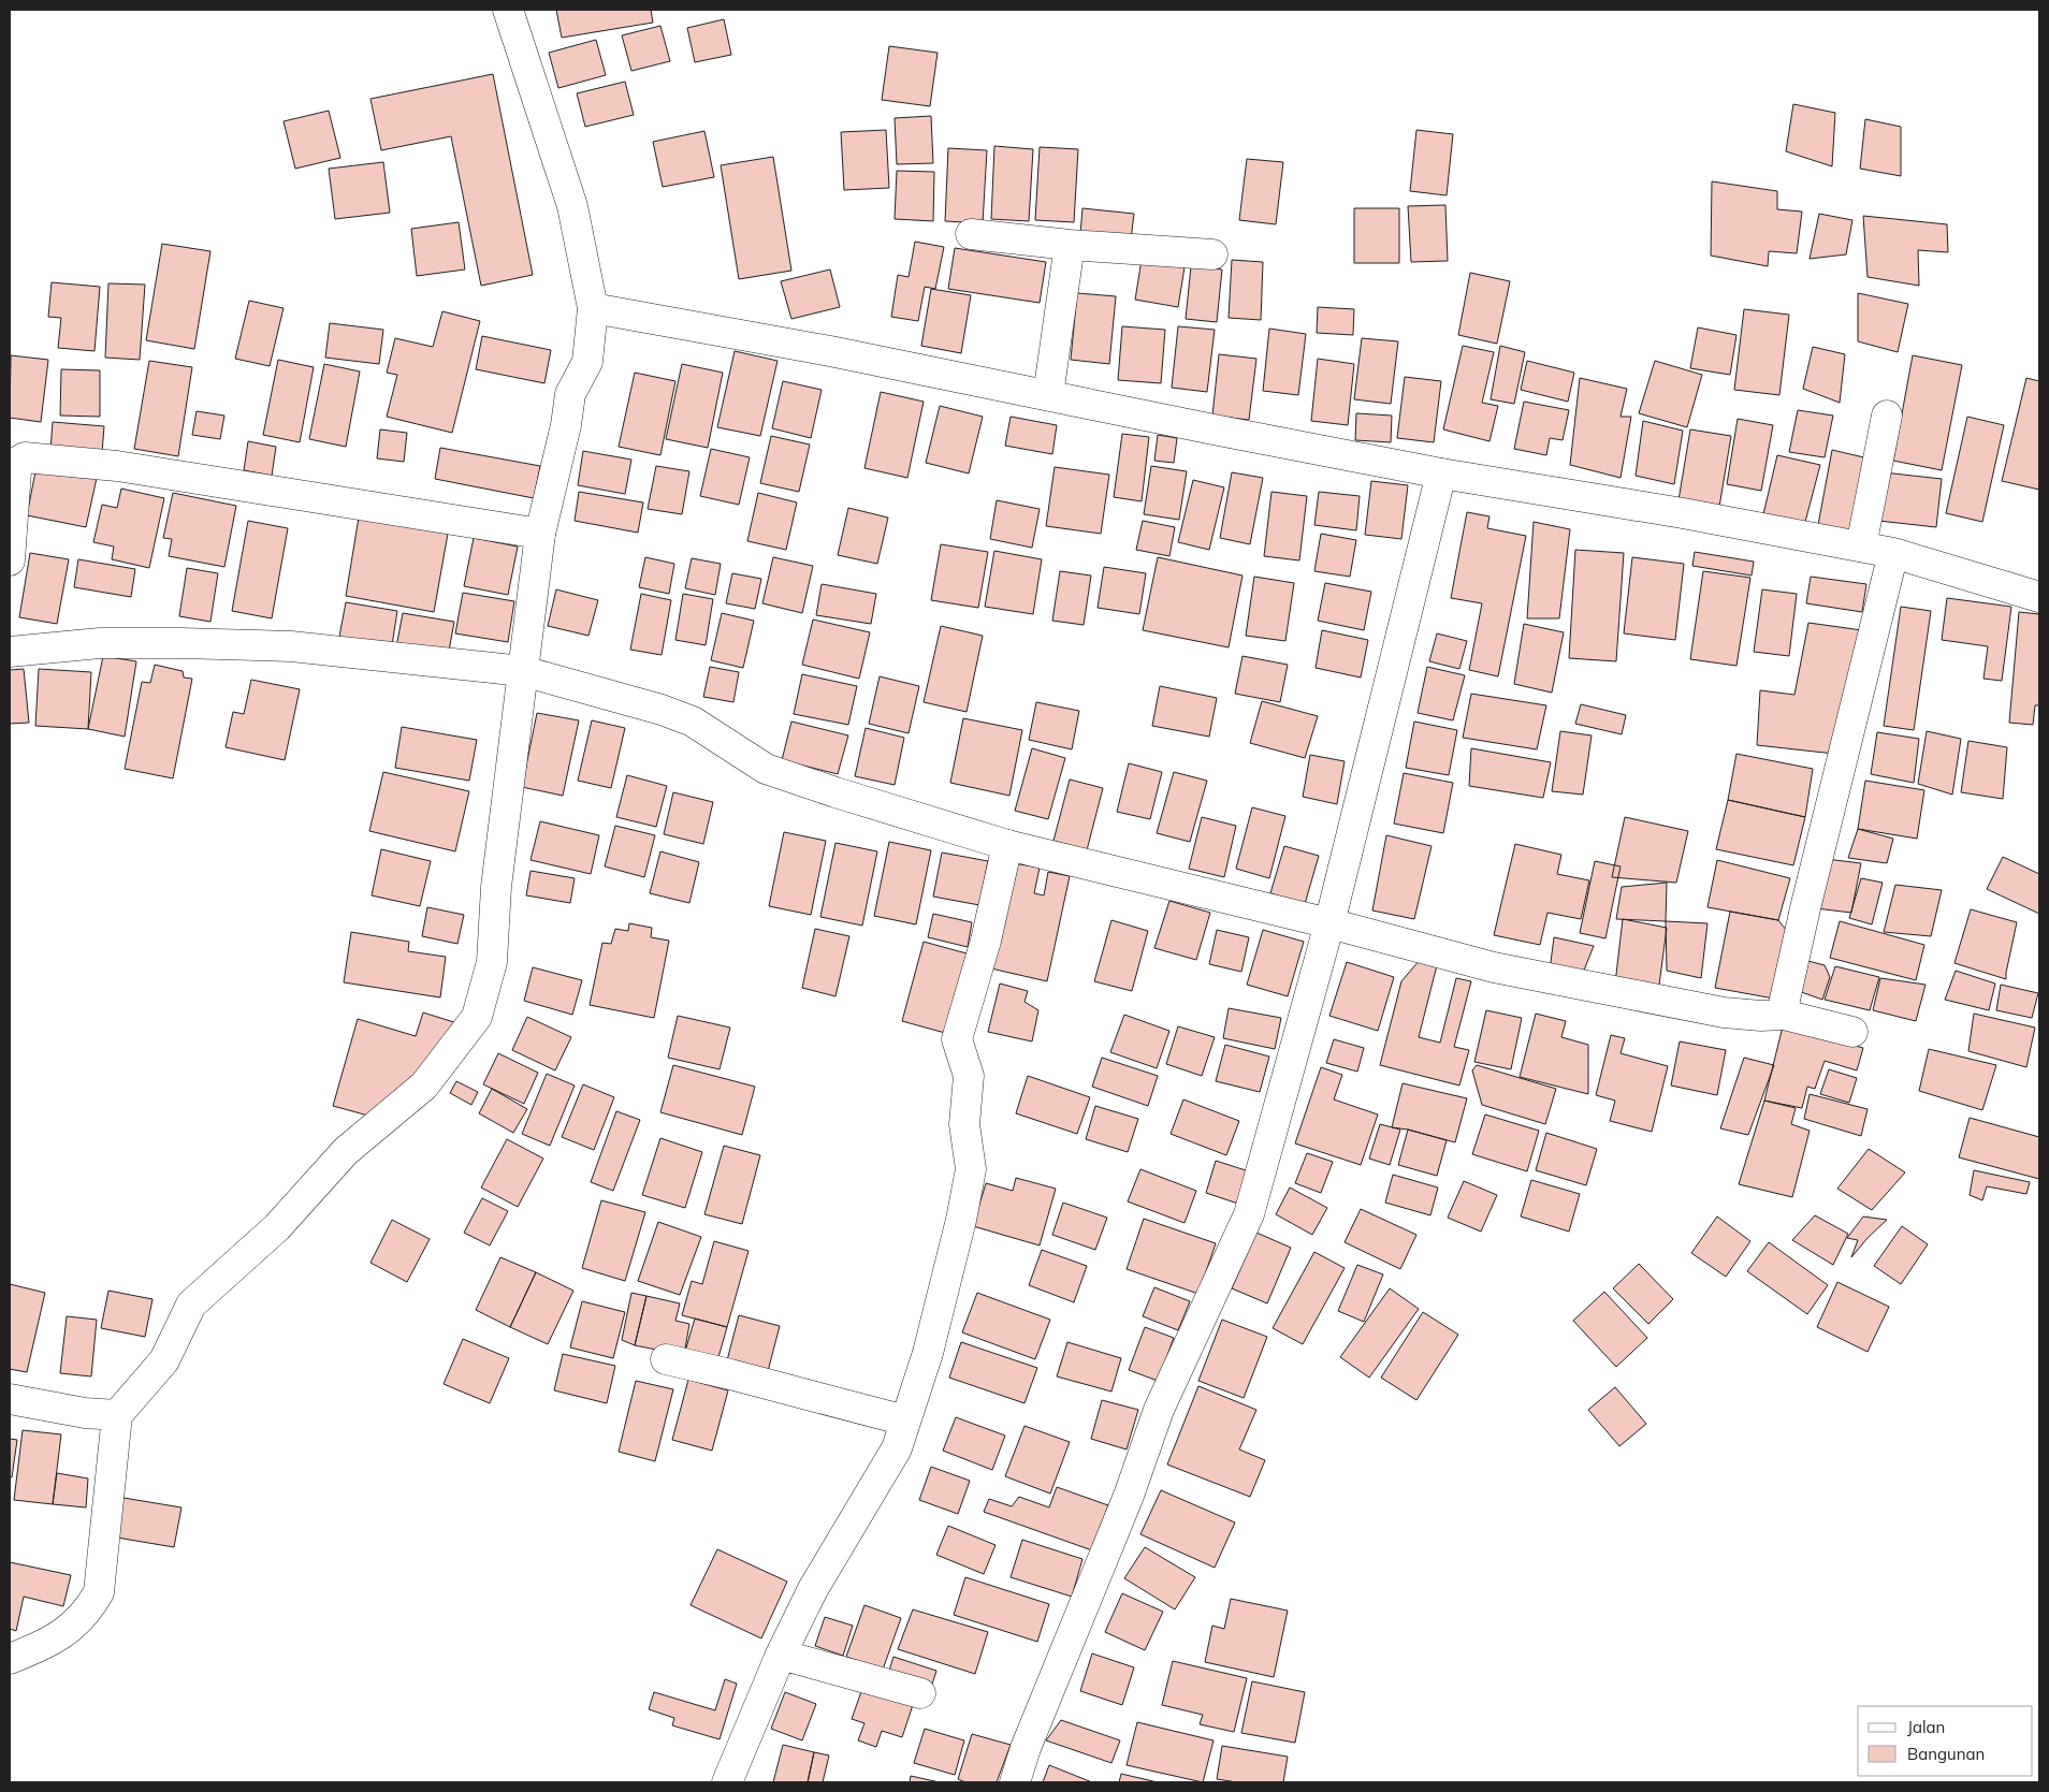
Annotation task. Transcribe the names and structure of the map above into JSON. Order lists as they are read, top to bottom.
{
  "legend": ["Jalan", "Bangunan"]
}
